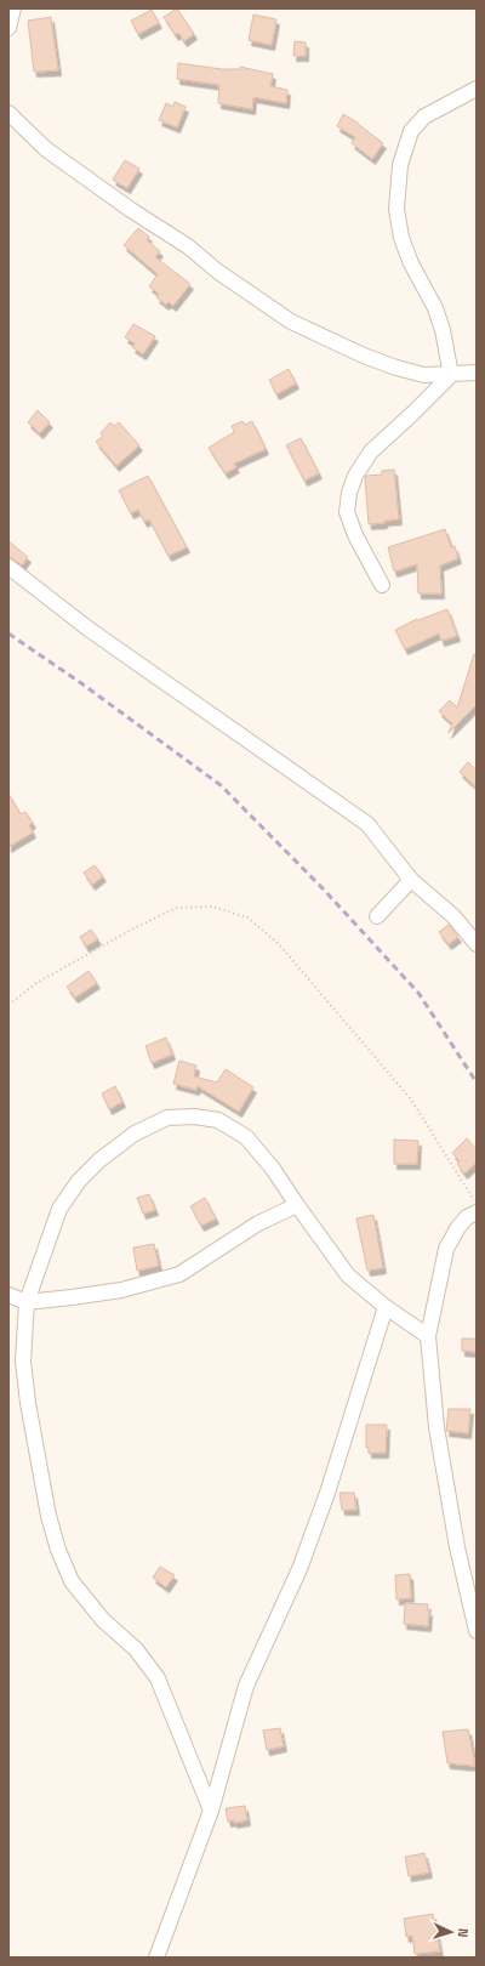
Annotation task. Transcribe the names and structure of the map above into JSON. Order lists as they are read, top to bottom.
{
  "north": "right"
}
